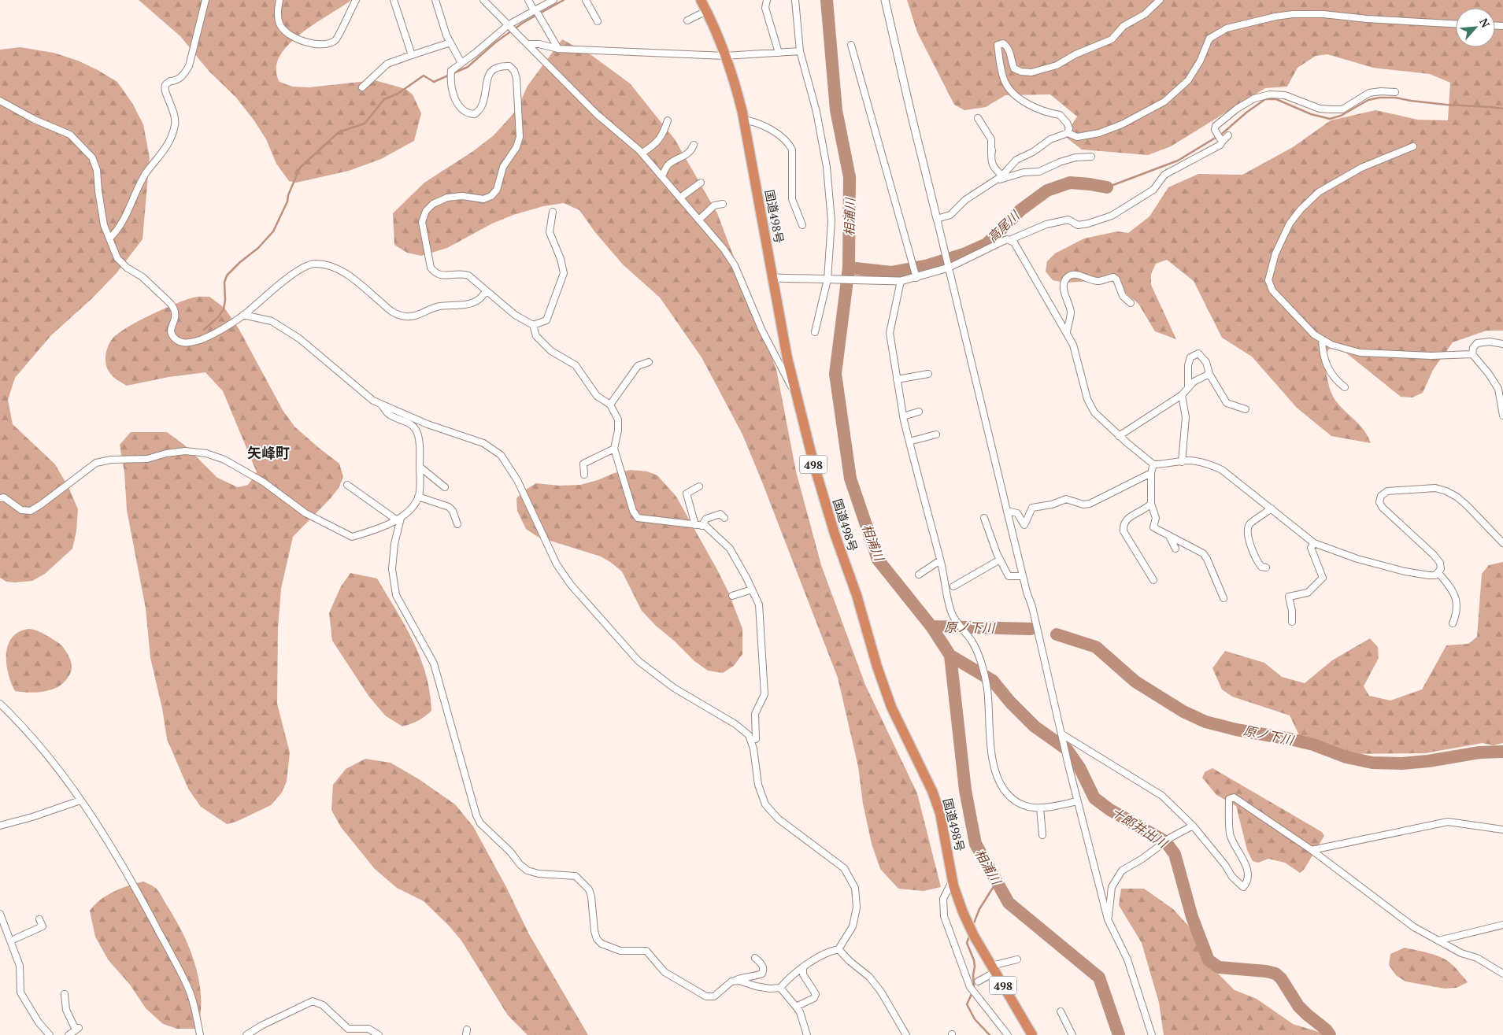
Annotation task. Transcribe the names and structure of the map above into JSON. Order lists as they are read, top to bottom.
{
  "streets": {
    "highway": ["国道498号", "498"]
  },
  "districts": ["矢峰町"],
  "water": [
    "相浦川",
    "高尾川",
    "原ノ下川",
    "十郎井出川"
  ],
  "north": "top right"
}
